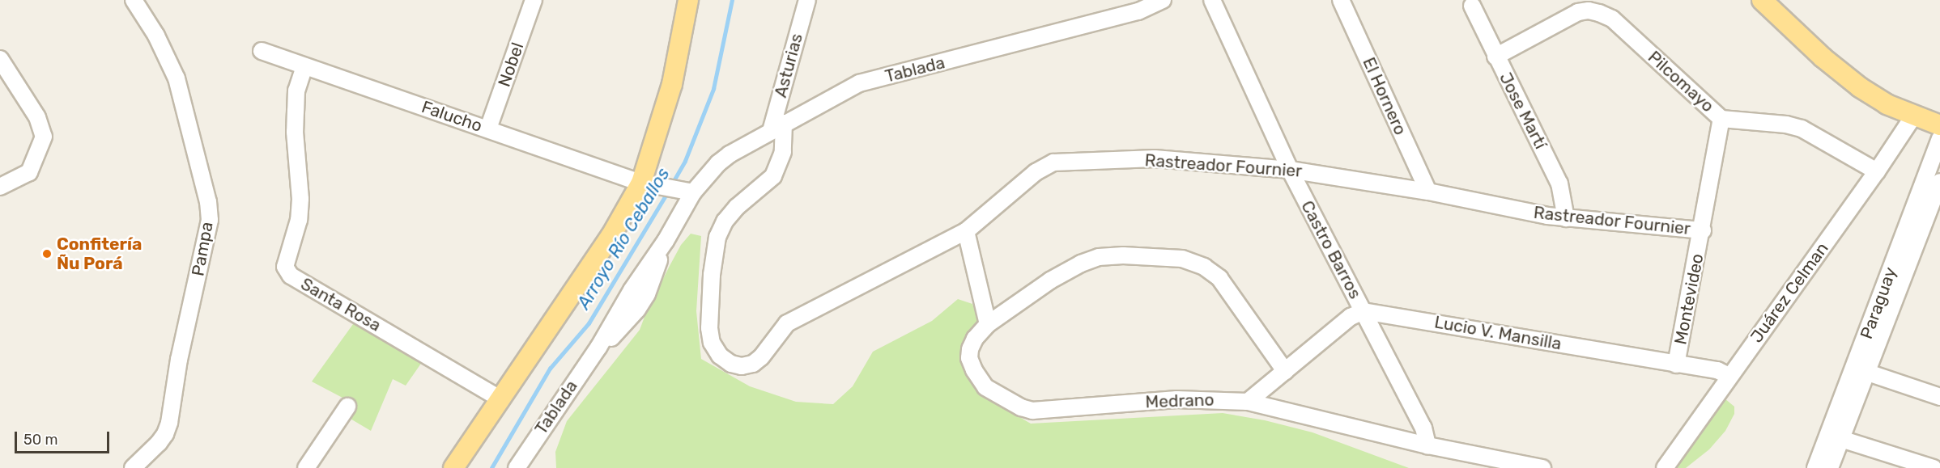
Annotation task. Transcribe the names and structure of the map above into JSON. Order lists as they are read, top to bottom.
{
  "streets": {
    "street": [
      "Nobel",
      "Asturias",
      "Tablada",
      "Pilcomayo",
      "El Hornero",
      "Jose Martí",
      "Falucho",
      "Rastreador Fournier",
      "Pampa",
      "Castro Barros",
      "Juárez Celman",
      "Montevideo",
      "Paraguay",
      "Santa Rosa",
      "Lucio V. Mansilla",
      "Medrano"
    ]
  },
  "crossings": [
    ["Nobel", "Falucho"],
    ["Asturias", "Tablada"],
    ["Asturias", "Rastreador Fournier"],
    ["Tablada", "Rastreador Fournier"],
    ["Pilcomayo", "Jose Martí"],
    ["Pilcomayo", "Juárez Celman"],
    ["Pilcomayo", "Montevideo"],
    ["El Hornero", "Rastreador Fournier"],
    ["Jose Martí", "Rastreador Fournier"],
    ["Falucho", "Santa Rosa"],
    ["Rastreador Fournier", "Castro Barros"],
    ["Rastreador Fournier", "Montevideo"],
    ["Castro Barros", "Lucio V. Mansilla"],
    ["Castro Barros", "Medrano"],
    ["Juárez Celman", "Lucio V. Mansilla"],
    ["Montevideo", "Lucio V. Mansilla"]
  ],
  "water": ["Arroyo Río Ceballos"],
  "places": ["Confitería Ñu Porá"],
  "scale_bar": "50 m"
}
